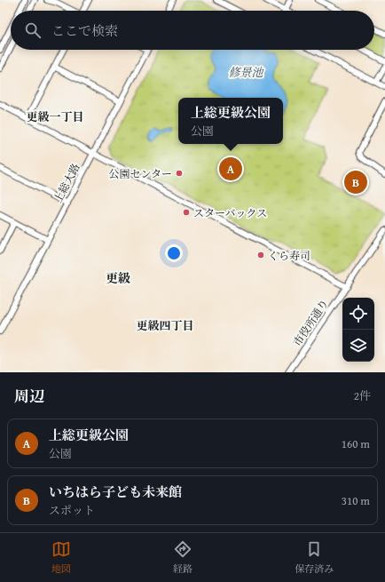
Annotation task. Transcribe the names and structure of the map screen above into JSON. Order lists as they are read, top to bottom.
{
  "streets": {
    "street": ["上総大路", "市役所通り"]
  },
  "districts": ["更級一丁目", "更級", "更級四丁目"],
  "water": ["修景池"],
  "places": ["公園センター", "スターバックス", "くら寿司"],
  "page": {
    "search": "ここで検索",
    "popup": ["上総更級公園", "公園"],
    "pins": ["A", "B"],
    "heading": ["周辺", "2件"],
    "list": [
      {
        "mark": "A",
        "name": "上総更級公園",
        "note": "公園",
        "value": "160 m"
      },
      {
        "mark": "B",
        "name": "いちはら子ども未来館",
        "note": "スポット",
        "value": "310 m"
      }
    ],
    "nav": ["地図", "経路", "保存済み"]
  }
}
